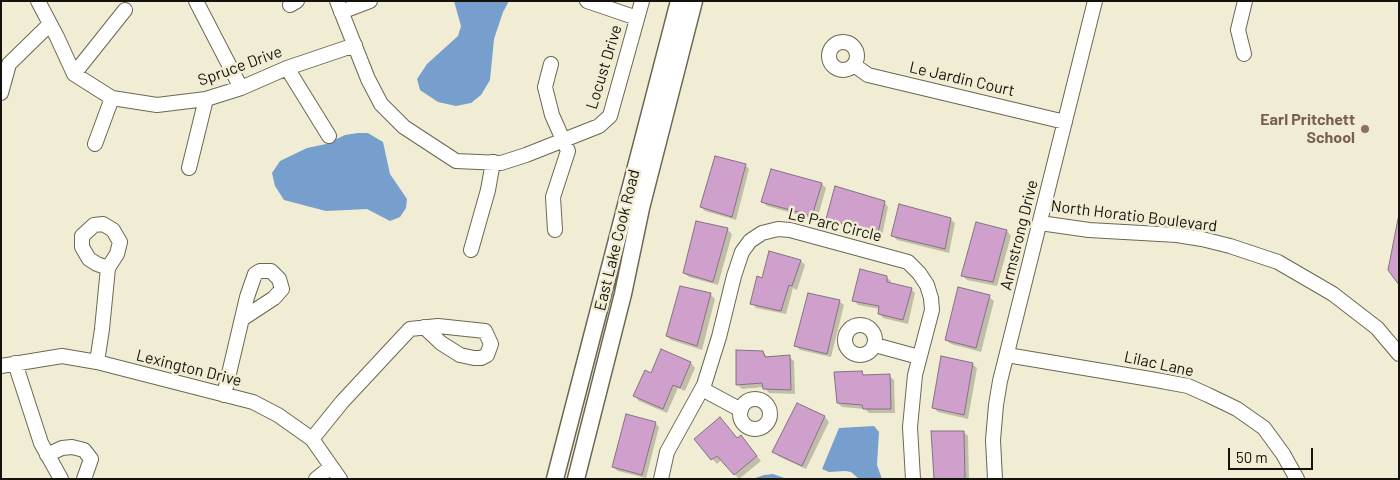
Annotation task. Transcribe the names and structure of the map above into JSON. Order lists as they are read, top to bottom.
{
  "streets": {
    "main road": ["East Lake Cook Road"],
    "street": [
      "Spruce Drive",
      "Locust Drive",
      "Le Jardin Court",
      "North Horatio Boulevard",
      "Le Parc Circle",
      "Armstrong Drive",
      "Lilac Lane",
      "Lexington Drive"
    ]
  },
  "crossings": [
    ["Spruce Drive", "Locust Drive"],
    ["Le Jardin Court", "Armstrong Drive"],
    ["North Horatio Boulevard", "Armstrong Drive"],
    ["Armstrong Drive", "Lilac Lane"]
  ],
  "places": ["Earl Pritchett School"],
  "scale_bar": "50 m"
}
